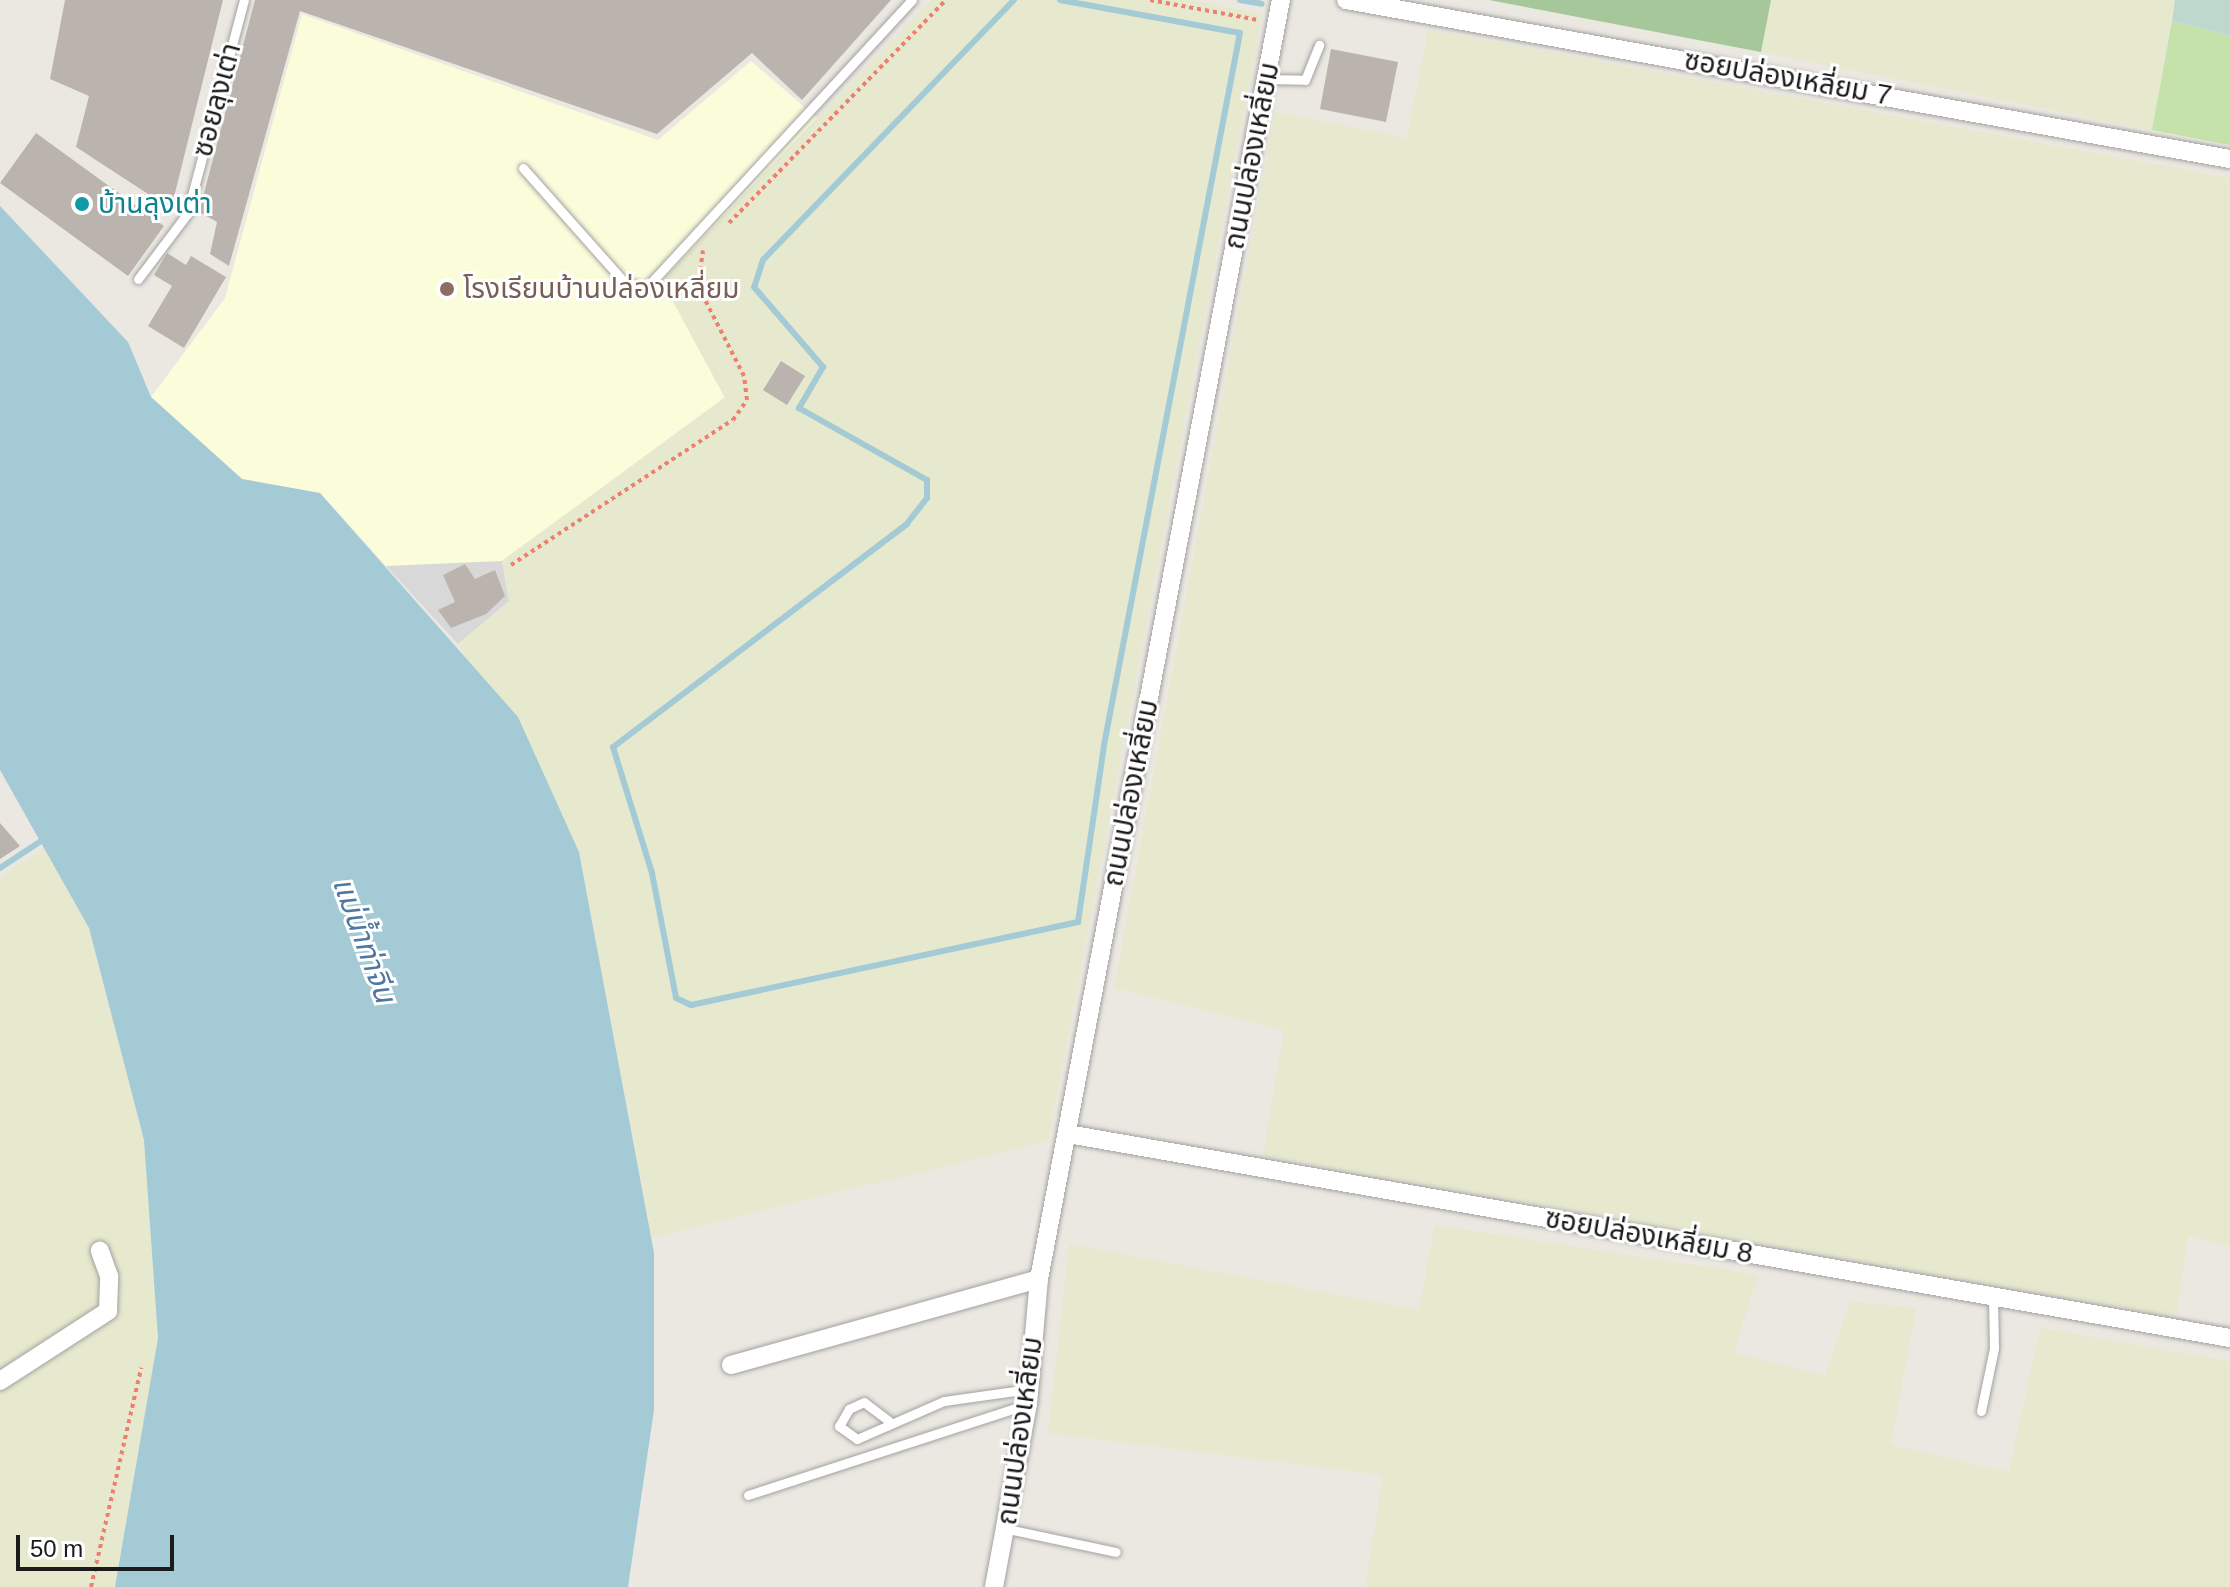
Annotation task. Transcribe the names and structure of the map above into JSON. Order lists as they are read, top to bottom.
{
  "streets": {
    "street": ["ซอยปล่องเหลี่ยม 7", "ถนนปล่องเหลี่ยม", "ซอยปล่องเหลี่ยม 8"],
    "lane": ["ซอยลุงเต่า"]
  },
  "crossings": [
    ["ถนนปล่องเหลี่ยม", "ซอยปล่องเหลี่ยม 8"]
  ],
  "water": ["แม่น้ำท่าจีน"],
  "places": ["บ้านลุงเต่า", "โรงเรียนบ้านปล่องเหลี่ยม"],
  "scale_bar": "50 m"
}
